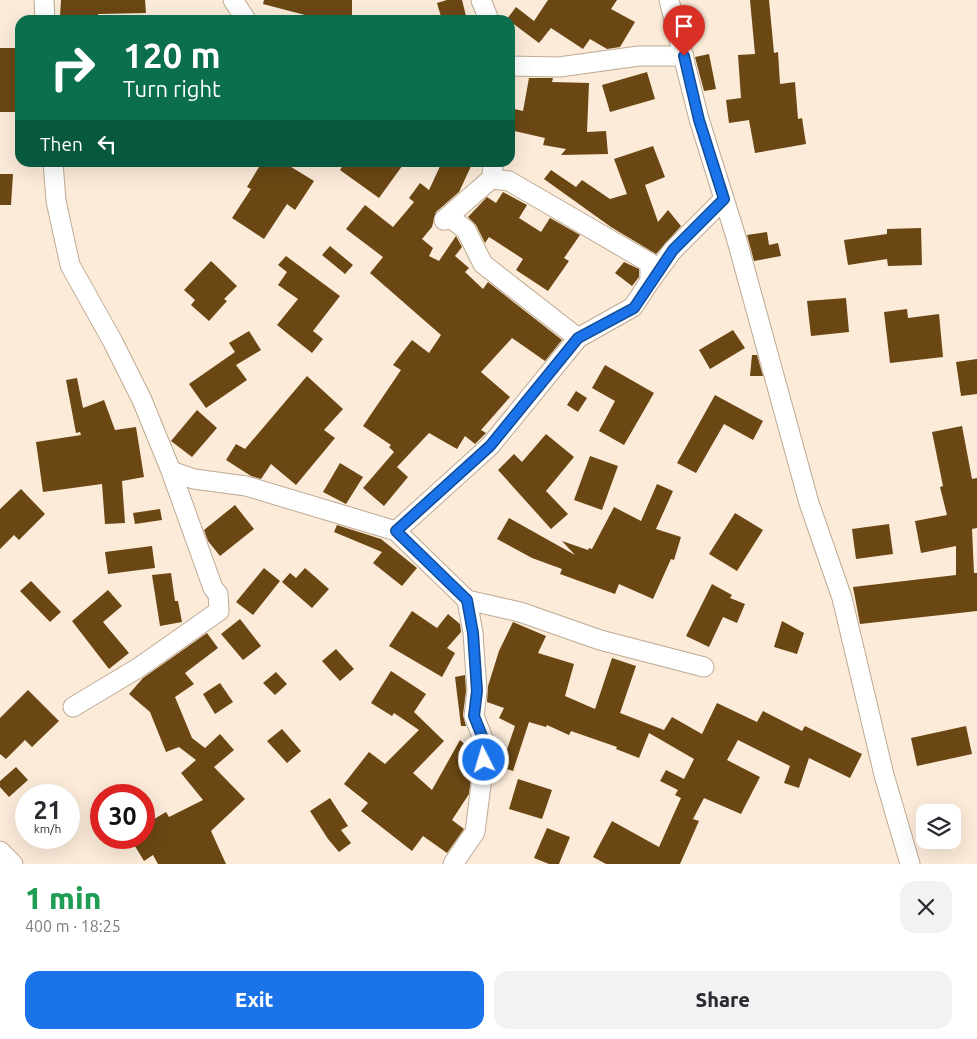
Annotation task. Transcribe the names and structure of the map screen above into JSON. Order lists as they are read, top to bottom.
{
  "page": {
    "turn": ["120 m", "Turn right"],
    "then": "Then",
    "speed": "21 km/h",
    "limit": "30",
    "heading": ["1 min", "400 m · 18:25"],
    "buttons": ["Exit", "Share"]
  }
}
